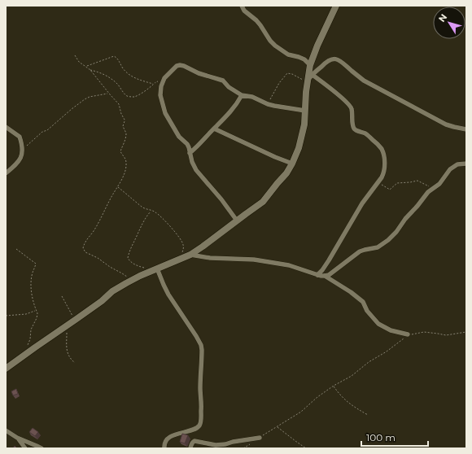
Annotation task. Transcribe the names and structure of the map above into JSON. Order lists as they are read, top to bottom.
{
  "scale_bar": "100 m",
  "north": "top left"
}
